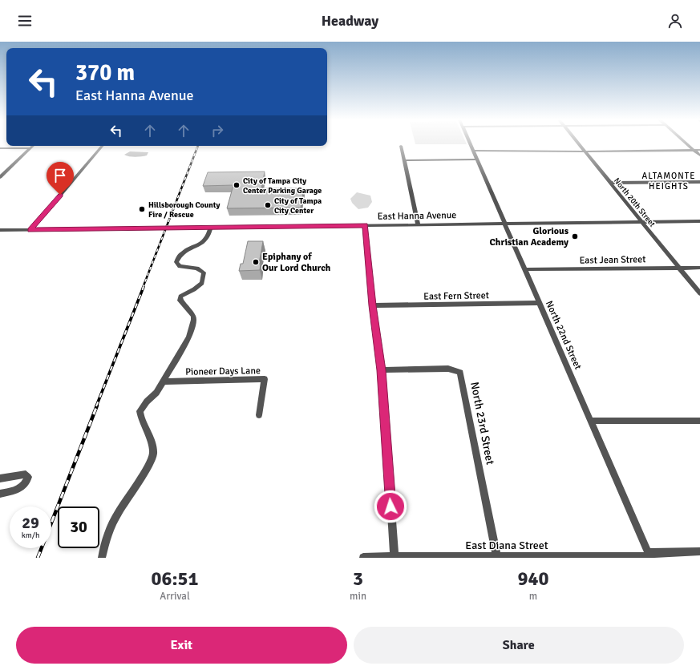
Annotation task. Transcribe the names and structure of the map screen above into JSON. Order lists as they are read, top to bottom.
{
  "streets": {
    "street": [
      "North 20th Street",
      "East Hanna Avenue",
      "East Jean Street",
      "East Fern Street",
      "North 22nd Street",
      "Pioneer Days Lane",
      "North 23rd Street",
      "East Diana Street"
    ]
  },
  "crossings": [
    ["North 20th Street", "East Hanna Avenue"],
    ["North 20th Street", "East Jean Street"],
    ["East Hanna Avenue", "North 22nd Street"],
    ["East Jean Street", "North 22nd Street"],
    ["East Fern Street", "North 22nd Street"],
    ["North 22nd Street", "East Diana Street"],
    ["North 23rd Street", "East Diana Street"]
  ],
  "districts": ["ALTAMONTE HEIGHTS"],
  "places": [
    "City of Tampa City Center Parking Garage",
    "City of Tampa City Center",
    "Hillsborough County Fire / Rescue",
    "Glorious Christian Academy",
    "Epiphany of Our Lord Church"
  ],
  "page": {
    "header": "Headway",
    "turn": ["370 m", "East Hanna Avenue"],
    "speed": "29 km/h",
    "limit": "30",
    "eta": [
      "06:51",
      "Arrival",
      "3",
      "min",
      "940",
      "m"
    ],
    "buttons": ["Exit", "Share"]
  }
}
